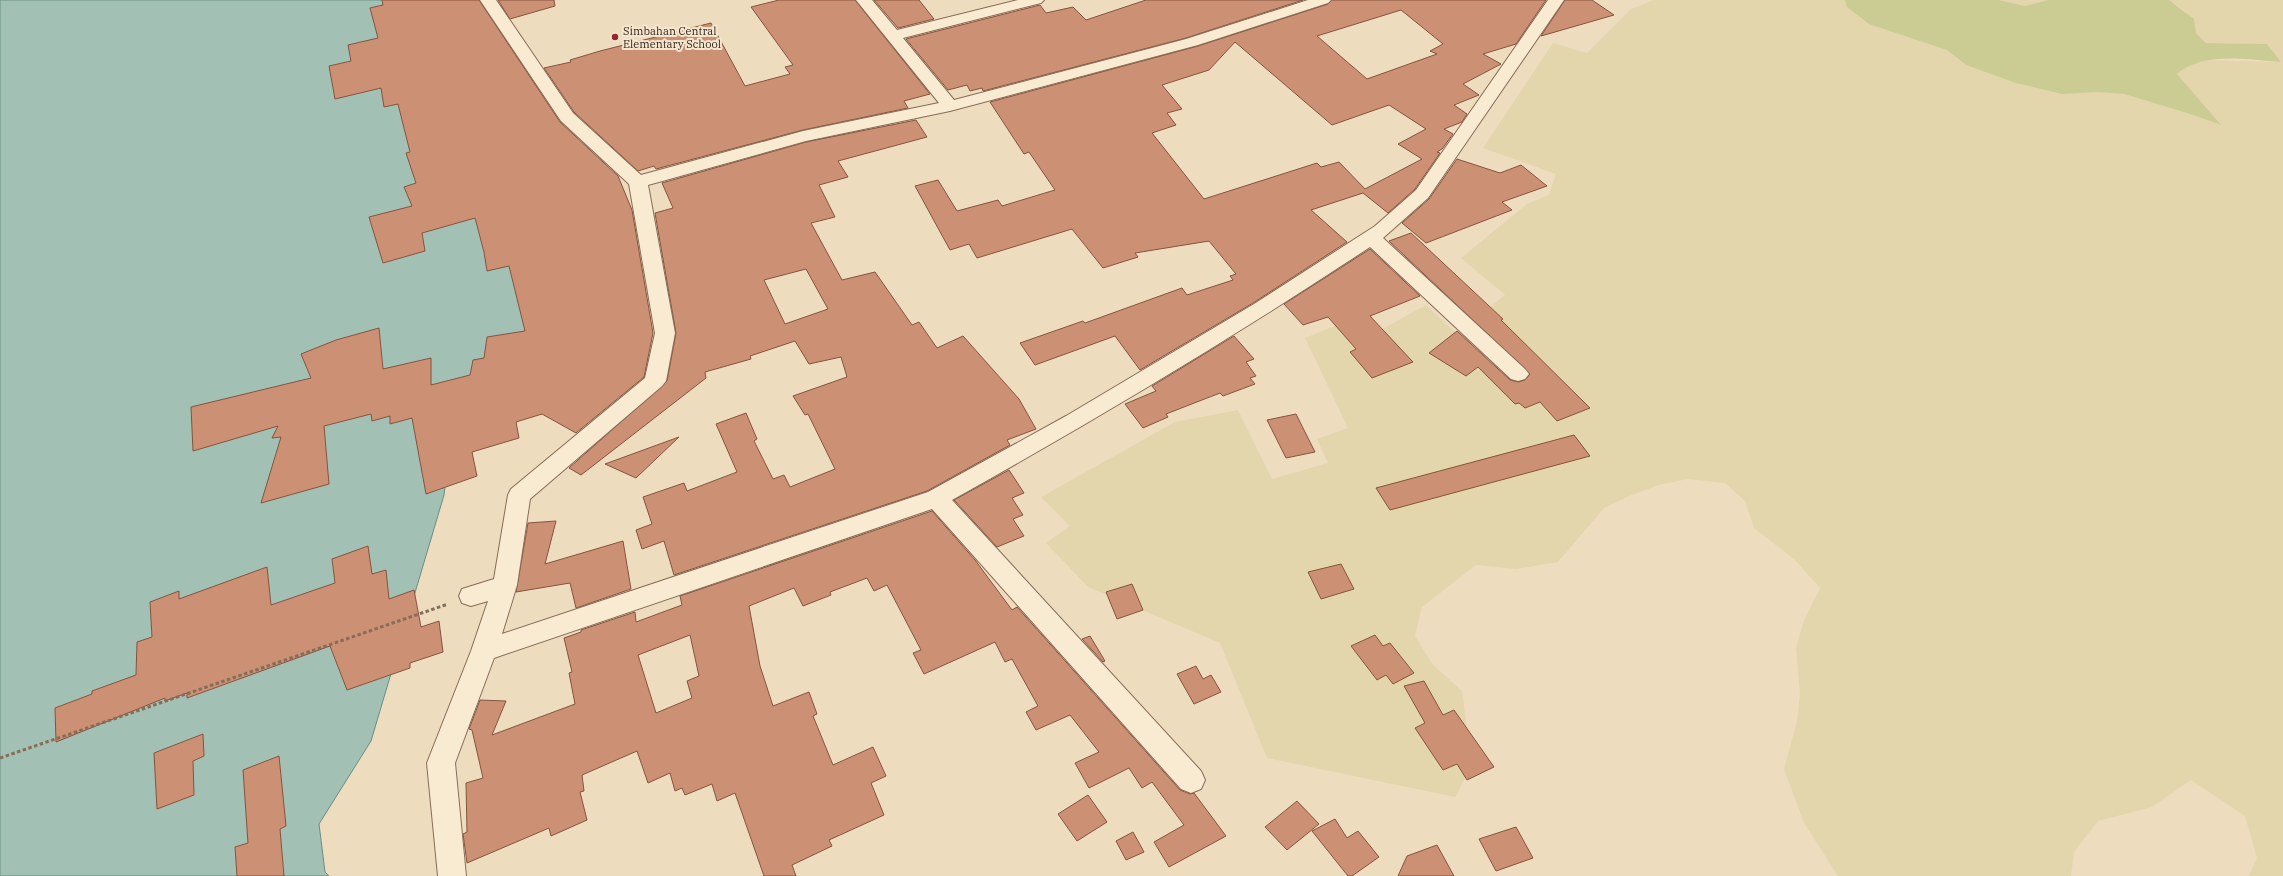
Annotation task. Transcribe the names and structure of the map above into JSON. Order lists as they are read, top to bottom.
{
  "places": ["Simbahan Central Elementary School"]
}
